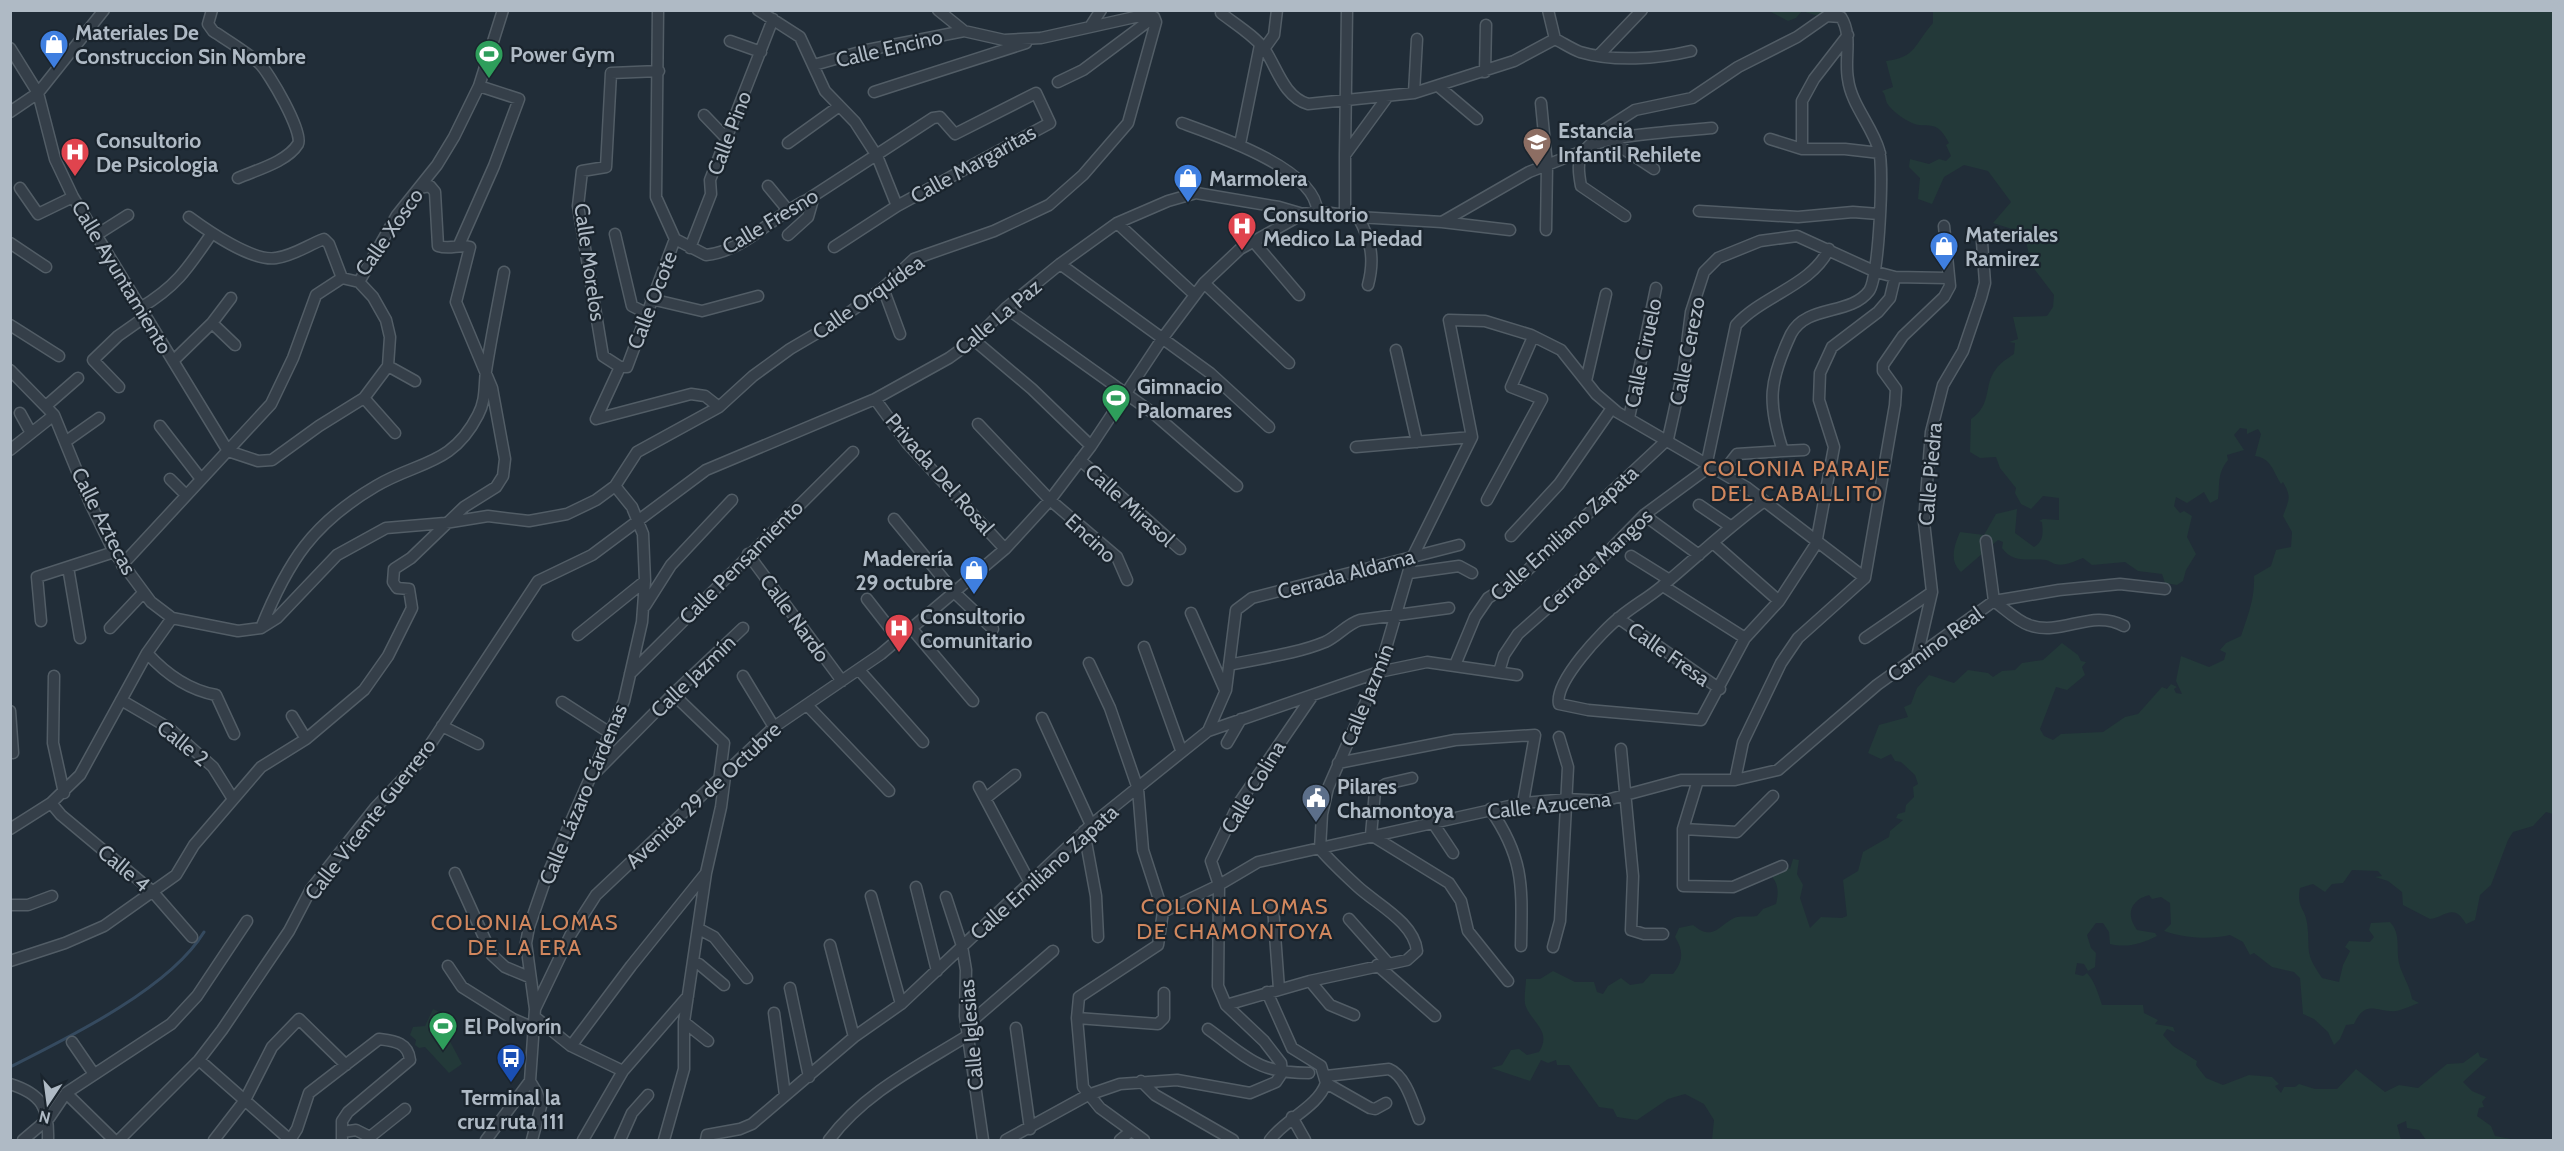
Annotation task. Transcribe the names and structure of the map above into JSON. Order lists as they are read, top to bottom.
{
  "streets": {
    "street": [
      "Calle Encino",
      "Calle Pino",
      "Calle Margaritas",
      "Calle Fresno",
      "Calle Xosco",
      "Calle Morelos",
      "Calle Ayuntamiento",
      "Calle Orquídea",
      "Calle Ocote",
      "Calle La Paz",
      "Calle Cerezo",
      "Calle Ciruelo",
      "Privada Del Rosal",
      "Calle Piedra",
      "Calle Mirasol",
      "Calle Aztecas",
      "Calle Emiliano Zapata",
      "Encino",
      "Cerrada Mangos",
      "Calle Pensamiento",
      "Cerrada Aldama",
      "Calle Nardo",
      "Camino Real",
      "Calle Fresa",
      "Calle Jazmín",
      "Calle 2",
      "Calle Colina",
      "Calle Lázaro Cárdenas",
      "Avenida 29 de Octubre",
      "Calle Azucena",
      "Calle Vicente Guerrero",
      "Calle 4",
      "Calle Iglesias"
    ]
  },
  "crossings": [
    ["Calle Pino", "Calle Fresno"],
    ["Calle Margaritas", "Calle Fresno"],
    ["Calle Fresno", "Calle Ocote"],
    ["Calle Xosco", "Calle Ayuntamiento"],
    ["Calle Xosco", "Calle Aztecas"],
    ["Calle Morelos", "Calle Ocote"],
    ["Calle Orquídea", "Calle Ocote"],
    ["Calle Orquídea", "Calle Lázaro Cárdenas"],
    ["Calle La Paz", "Privada Del Rosal"],
    ["Calle La Paz", "Calle Lázaro Cárdenas"],
    ["Calle La Paz", "Avenida 29 de Octubre"],
    ["Calle La Paz", "Calle Vicente Guerrero"],
    ["Calle Cerezo", "Calle Emiliano Zapata"],
    ["Privada Del Rosal", "Avenida 29 de Octubre"],
    ["Calle Piedra", "Camino Real"],
    ["Calle Mirasol", "Avenida 29 de Octubre"],
    ["Calle Emiliano Zapata", "Cerrada Mangos"],
    ["Calle Emiliano Zapata", "Calle Jazmín"],
    ["Calle Emiliano Zapata", "Calle Colina"],
    ["Calle Emiliano Zapata", "Calle Iglesias"],
    ["Encino", "Avenida 29 de Octubre"],
    ["Calle Pensamiento", "Calle Nardo"],
    ["Calle Pensamiento", "Calle Lázaro Cárdenas"],
    ["Cerrada Aldama", "Calle Jazmín"],
    ["Calle Nardo", "Avenida 29 de Octubre"],
    ["Camino Real", "Calle Azucena"],
    ["Calle Jazmín", "Calle Lázaro Cárdenas"],
    ["Calle Jazmín", "Calle Azucena"],
    ["Calle Colina", "Calle Azucena"],
    ["Calle Lázaro Cárdenas", "Avenida 29 de Octubre"],
    ["Calle Lázaro Cárdenas", "Calle Vicente Guerrero"]
  ],
  "districts": ["COLONIA PARAJE DEL CABALLITO", "COLONIA LOMAS DE CHAMONTOYA", "COLONIA LOMAS DE LA ERA"],
  "places": {
    "shop": [
      "Materiales De Construccion Sin Nombre",
      "Marmolera",
      "Materiales Ramirez",
      "Maderería 29 octubre"
    ],
    "sports": ["Power Gym", "Gimnacio Palomares", "El Polvorín"],
    "school or university": ["Estancia Infantil Rehilete"],
    "hospital": ["Consultorio De Psicologia", "Consultorio Medico La Piedad", "Consultorio Comunitario"],
    "public building": ["Pilares Chamontoya"],
    "bus stop": ["Terminal la cruz ruta 111"]
  },
  "north": "bottom"
}
